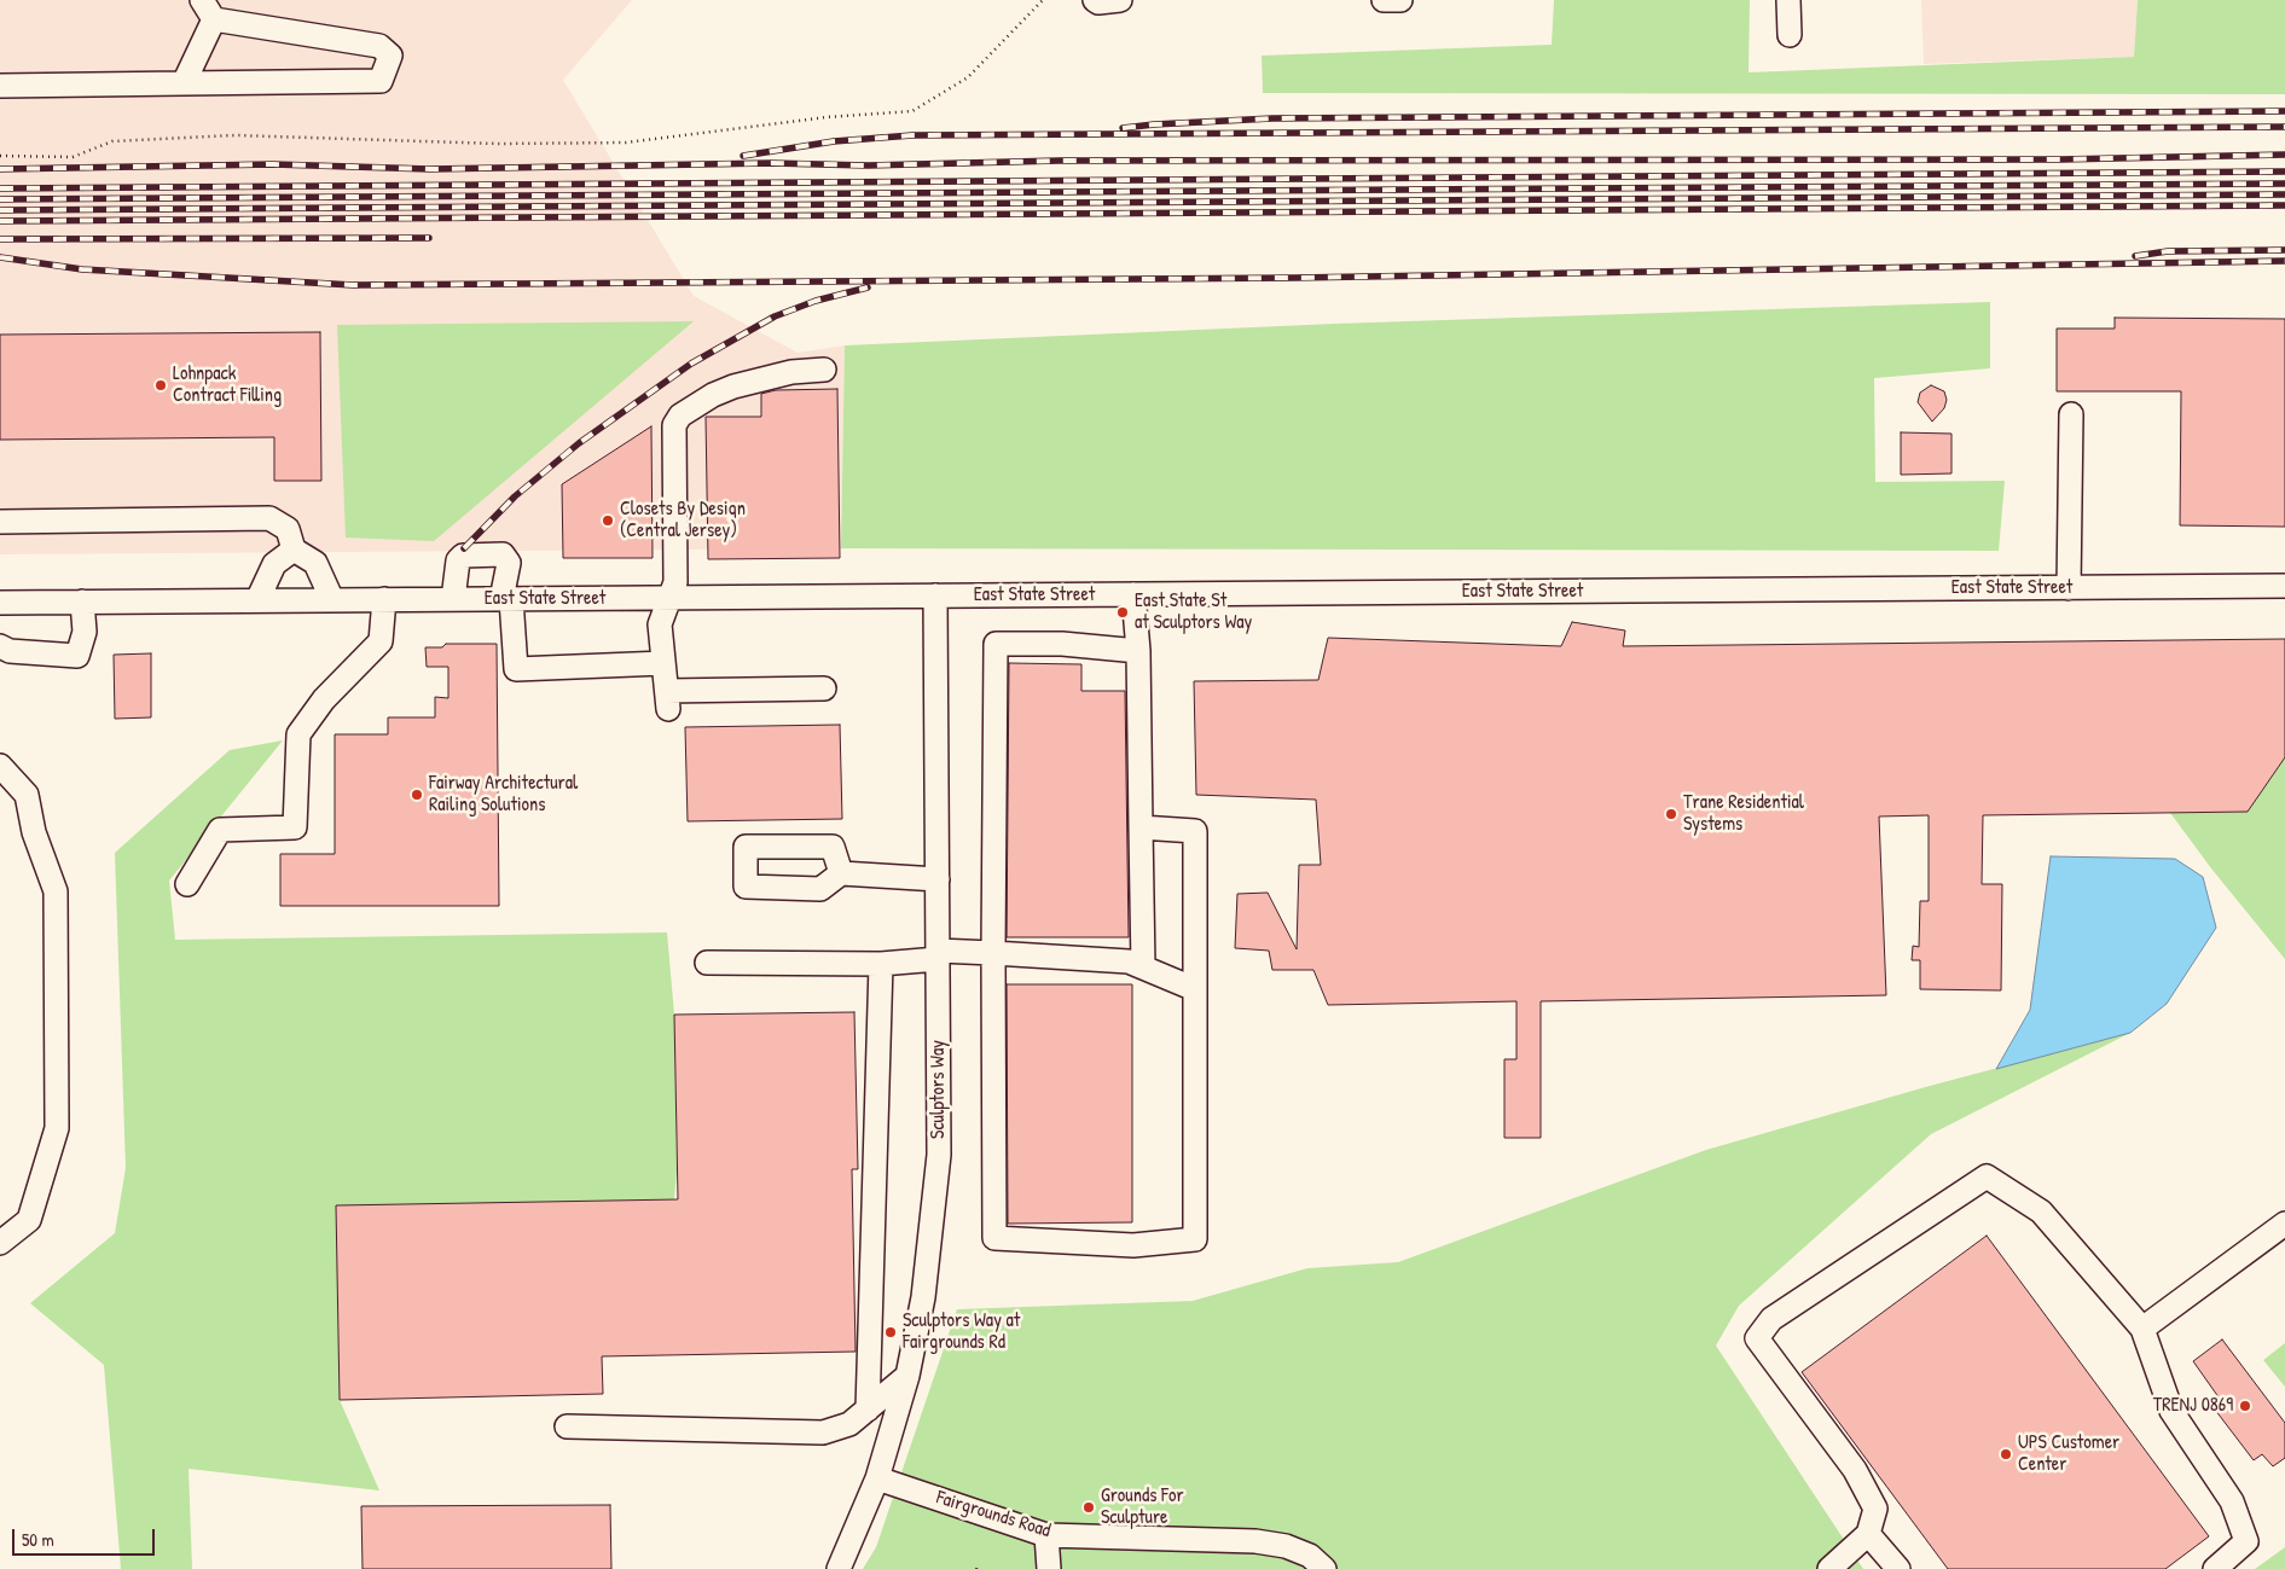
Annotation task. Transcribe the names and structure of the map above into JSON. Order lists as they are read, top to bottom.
{
  "streets": {
    "street": ["East State Street", "Sculptors Way", "Fairgrounds Road"]
  },
  "crossings": [
    ["East State Street", "Sculptors Way"],
    ["Sculptors Way", "Fairgrounds Road"]
  ],
  "places": [
    "Lohnpack Contract Filling",
    "Closets By Design (Central Jersey)",
    "East State St at Sculptors Way",
    "Fairway Architectural Railing Solutions",
    "Trane Residential Systems",
    "Sculptors Way at Fairgrounds Rd",
    "TRENJ 0869",
    "UPS Customer Center",
    "Grounds For Sculpture"
  ],
  "scale_bar": "50 m"
}
